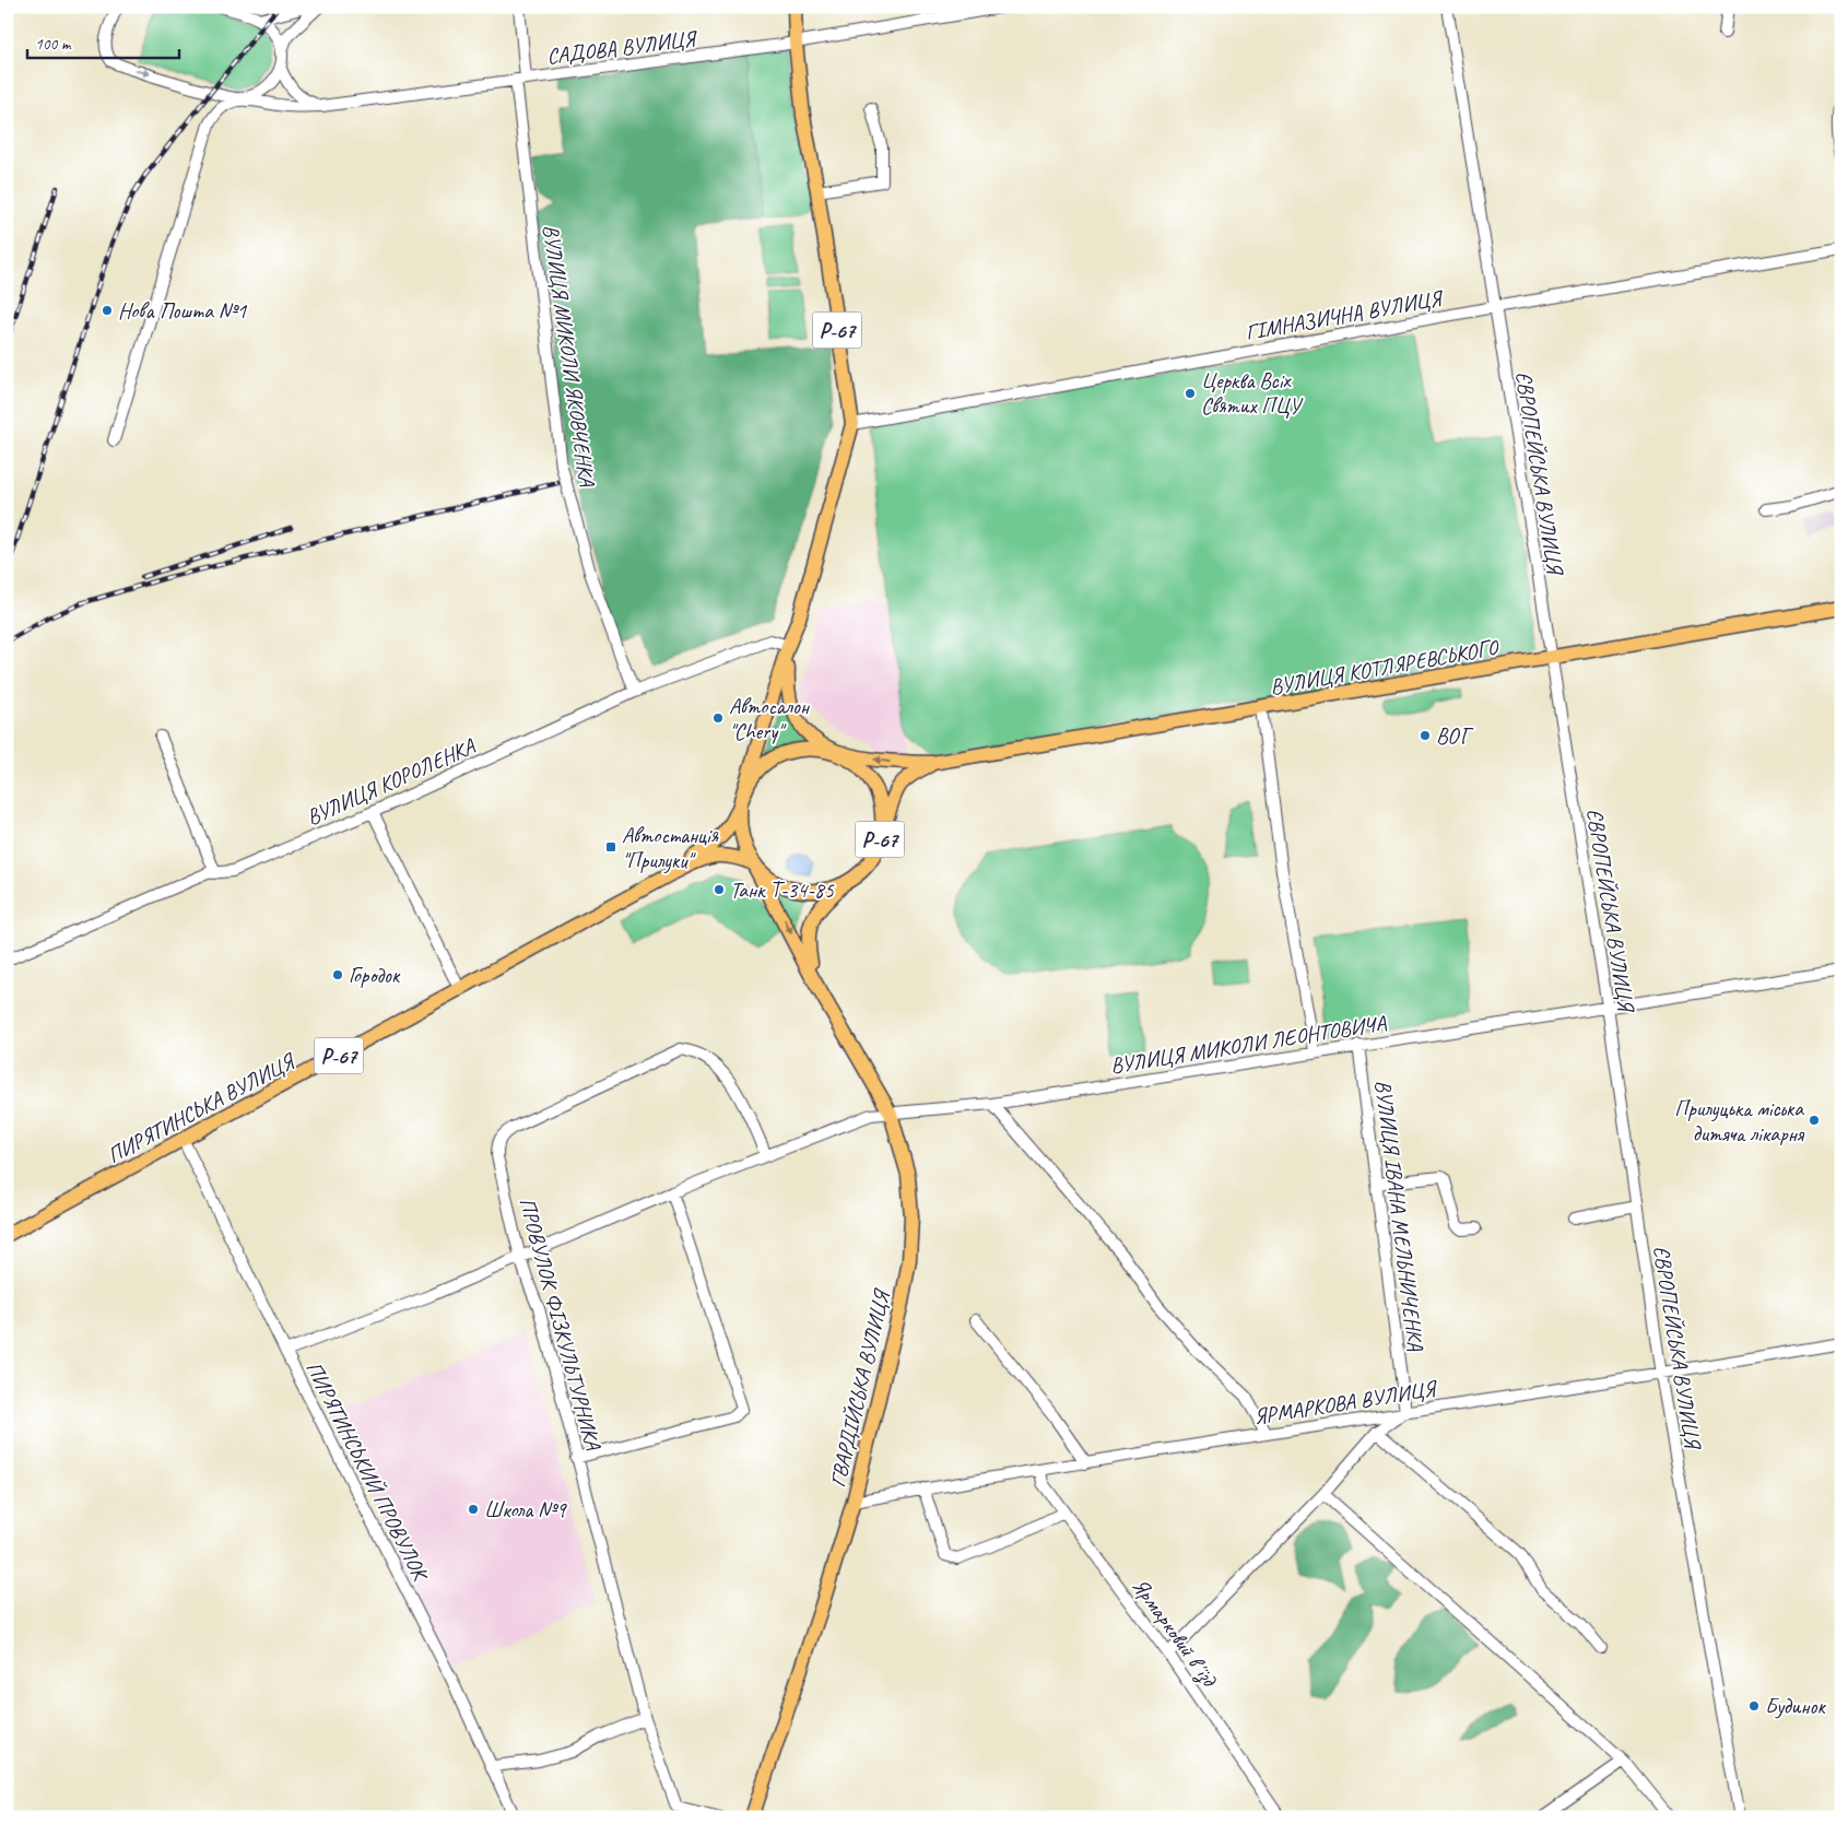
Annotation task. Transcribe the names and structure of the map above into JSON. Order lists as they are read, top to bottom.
{
  "streets": {
    "main road": [
      "Р-67",
      "ВУЛИЦЯ КОТЛЯРЕВСЬКОГО",
      "ПИРЯТИНСЬКА ВУЛИЦЯ",
      "ГВАРДІЙСЬКА ВУЛИЦЯ"
    ],
    "street": [
      "САДОВА ВУЛИЦЯ",
      "ГІМНАЗИЧНА ВУЛИЦЯ",
      "ВУЛИЦЯ МИКОЛИ ЯКОВЧЕНКА",
      "ЄВРОПЕЙСЬКА ВУЛИЦЯ",
      "ВУЛИЦЯ КОРОЛЕНКА",
      "ВУЛИЦЯ МИКОЛИ ЛЕОНТОВИЧА",
      "ВУЛИЦЯ ІВАНА МЕЛЬНИЧЕНКА",
      "ПРОВУЛОК ФІЗКУЛЬТУРНИКА",
      "ЯРМАРКОВА ВУЛИЦЯ",
      "ПИРЯТИНСЬКИЙ ПРОВУЛОК",
      "Ярмарковий вʼїзд"
    ]
  },
  "crossings": [
    ["САДОВА ВУЛИЦЯ", "Р-67"],
    ["САДОВА ВУЛИЦЯ", "ВУЛИЦЯ МИКОЛИ ЯКОВЧЕНКА"],
    ["ГІМНАЗИЧНА ВУЛИЦЯ", "Р-67"],
    ["ГІМНАЗИЧНА ВУЛИЦЯ", "ЄВРОПЕЙСЬКА ВУЛИЦЯ"],
    ["Р-67", "ВУЛИЦЯ КОРОЛЕНКА"],
    ["Р-67", "ПИРЯТИНСЬКА ВУЛИЦЯ"],
    ["Р-67", "ГВАРДІЙСЬКА ВУЛИЦЯ"],
    ["ВУЛИЦЯ МИКОЛИ ЯКОВЧЕНКА", "ВУЛИЦЯ КОРОЛЕНКА"],
    ["ЄВРОПЕЙСЬКА ВУЛИЦЯ", "ВУЛИЦЯ КОТЛЯРЕВСЬКОГО"],
    ["ЄВРОПЕЙСЬКА ВУЛИЦЯ", "ВУЛИЦЯ МИКОЛИ ЛЕОНТОВИЧА"],
    ["ЄВРОПЕЙСЬКА ВУЛИЦЯ", "ЯРМАРКОВА ВУЛИЦЯ"],
    ["ВУЛИЦЯ МИКОЛИ ЛЕОНТОВИЧА", "ВУЛИЦЯ ІВАНА МЕЛЬНИЧЕНКА"],
    ["ВУЛИЦЯ МИКОЛИ ЛЕОНТОВИЧА", "ПРОВУЛОК ФІЗКУЛЬТУРНИКА"],
    ["ВУЛИЦЯ МИКОЛИ ЛЕОНТОВИЧА", "ГВАРДІЙСЬКА ВУЛИЦЯ"],
    ["ВУЛИЦЯ МИКОЛИ ЛЕОНТОВИЧА", "ПИРЯТИНСЬКИЙ ПРОВУЛОК"],
    ["ПИРЯТИНСЬКА ВУЛИЦЯ", "ПИРЯТИНСЬКИЙ ПРОВУЛОК"],
    ["ВУЛИЦЯ ІВАНА МЕЛЬНИЧЕНКА", "ЯРМАРКОВА ВУЛИЦЯ"],
    ["ГВАРДІЙСЬКА ВУЛИЦЯ", "ЯРМАРКОВА ВУЛИЦЯ"],
    ["ЯРМАРКОВА ВУЛИЦЯ", "Ярмарковий вʼїзд"]
  ],
  "places": {
    "other": [
      "Нова Пошта №1",
      "Церква Всіх Святих ПЦУ",
      "Автосалон \"Chery\"",
      "ВОГ",
      "Танк Т-34-85",
      "Городок",
      "Прилуцька міська дитяча лікарня",
      "Школа №9",
      "Будинок"
    ],
    "transit": ["Автостанція \"Прилуки\""]
  },
  "scale_bar": "100 m"
}
